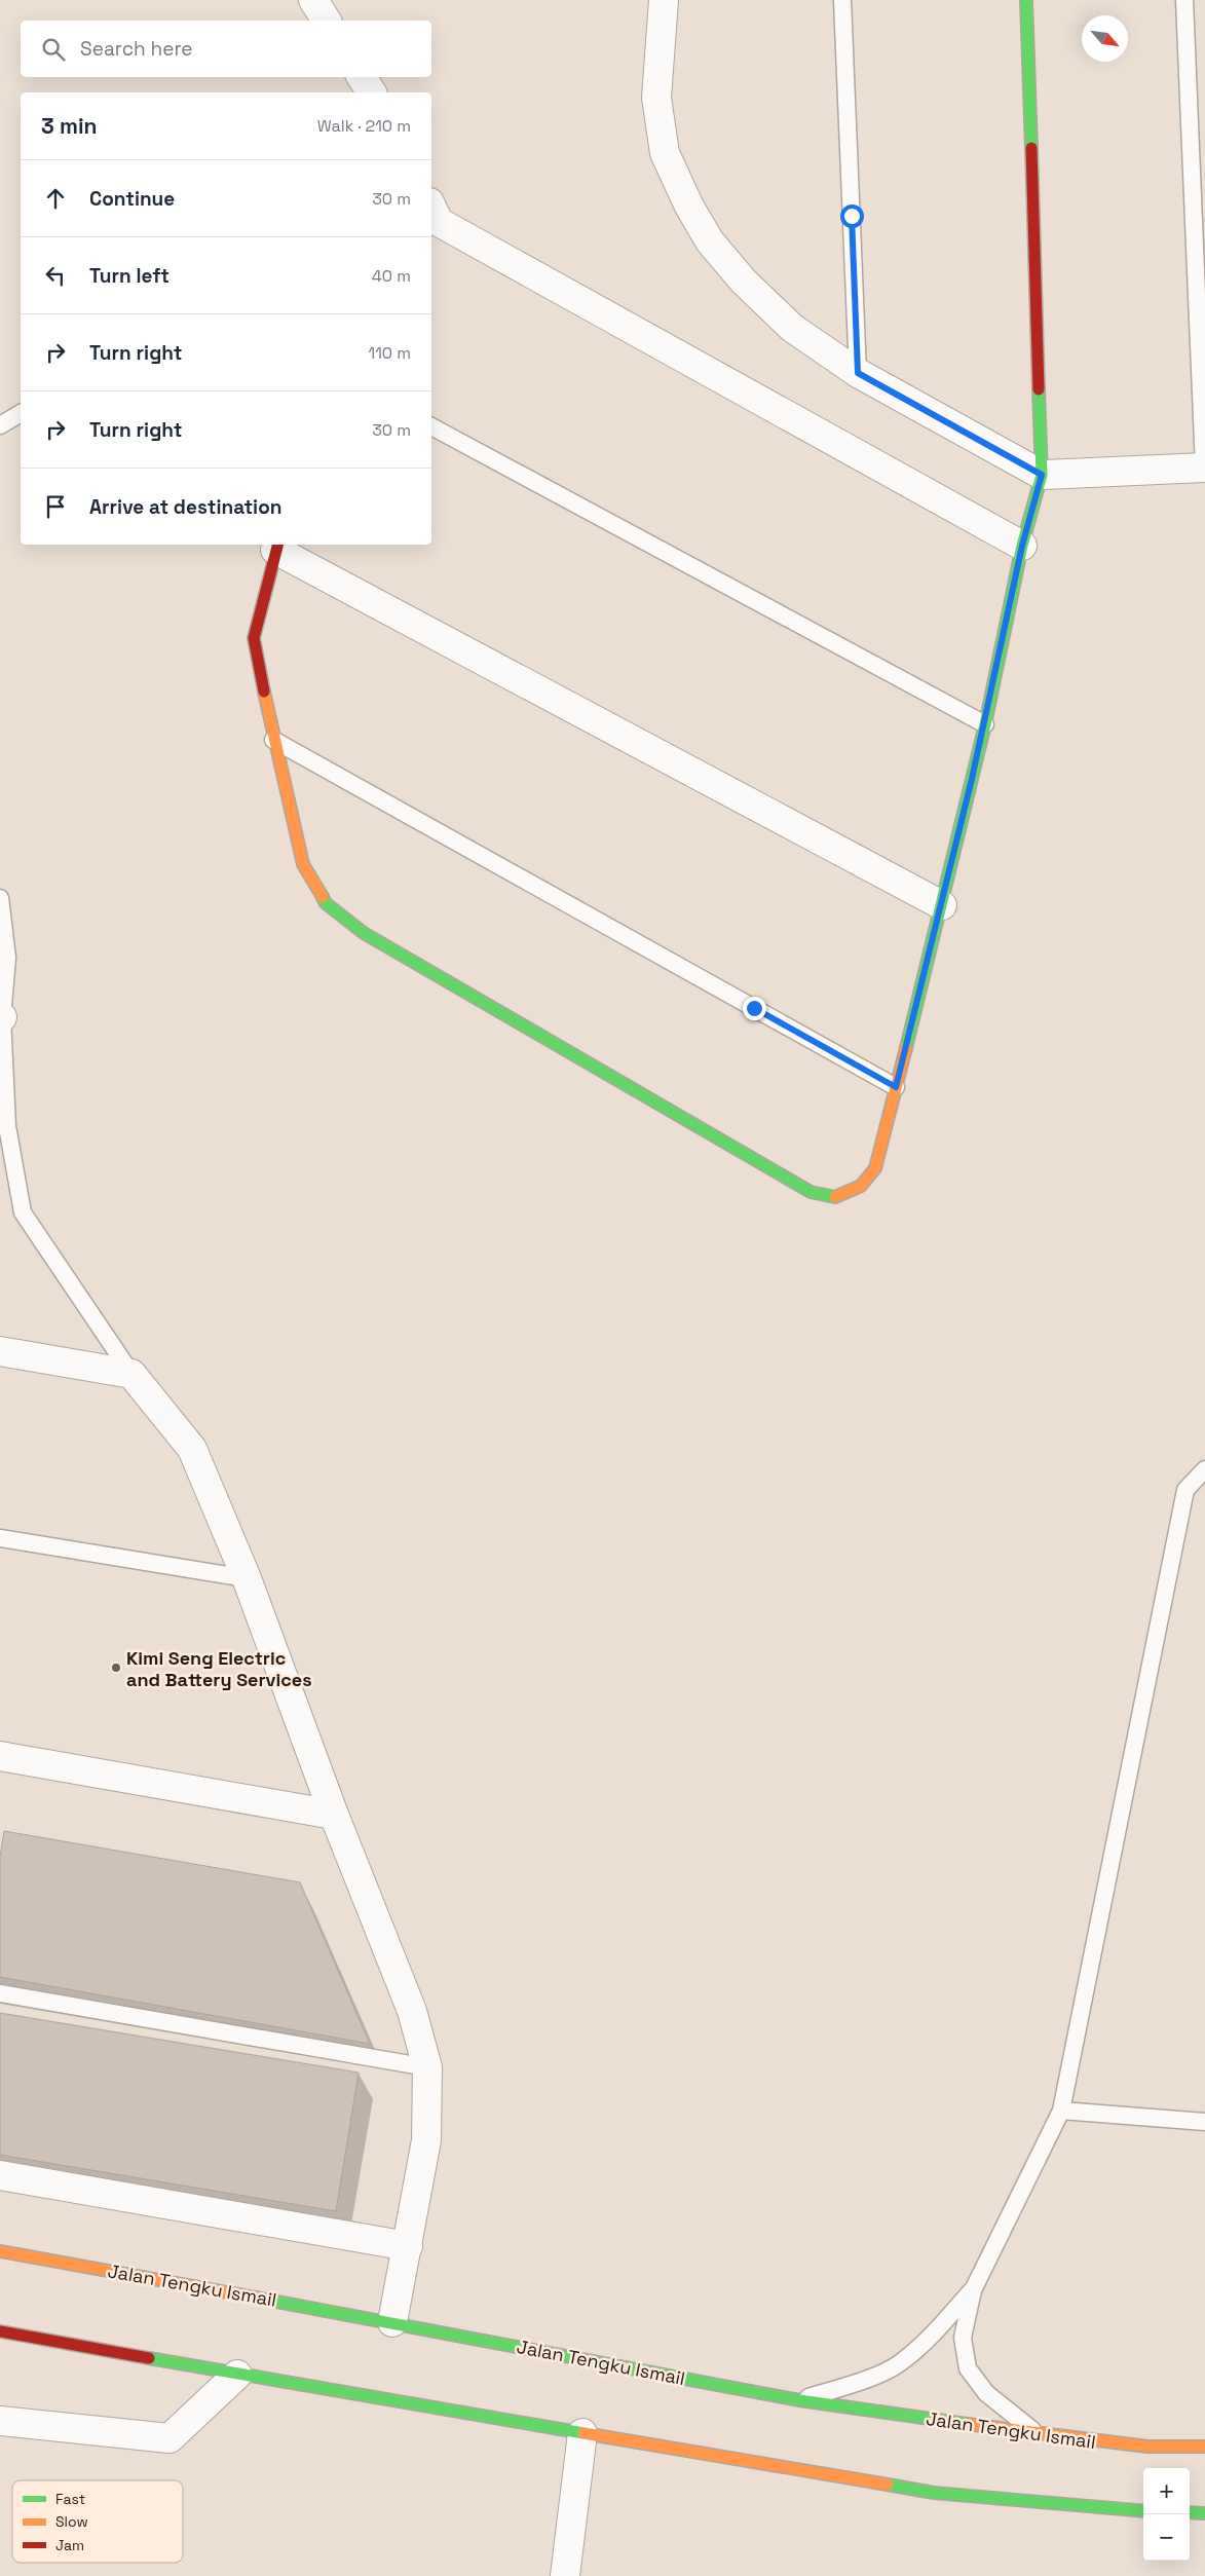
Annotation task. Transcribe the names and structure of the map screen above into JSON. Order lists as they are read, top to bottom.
{
  "streets": {
    "main road": ["Jalan Tengku Ismail"]
  },
  "places": ["Kimi Seng Electric and Battery Services"],
  "legend": ["Fast", "Slow", "Jam"],
  "north": "bottom right",
  "page": {
    "search": "Search here",
    "heading": ["3 min", "Walk · 210 m"],
    "list": [
      ["Continue", "30 m"],
      ["Turn left", "40 m"],
      ["Turn right", "110 m"],
      ["Turn right", "30 m"],
      "Arrive at destination"
    ],
    "map_buttons": ["+", "−"]
  }
}
